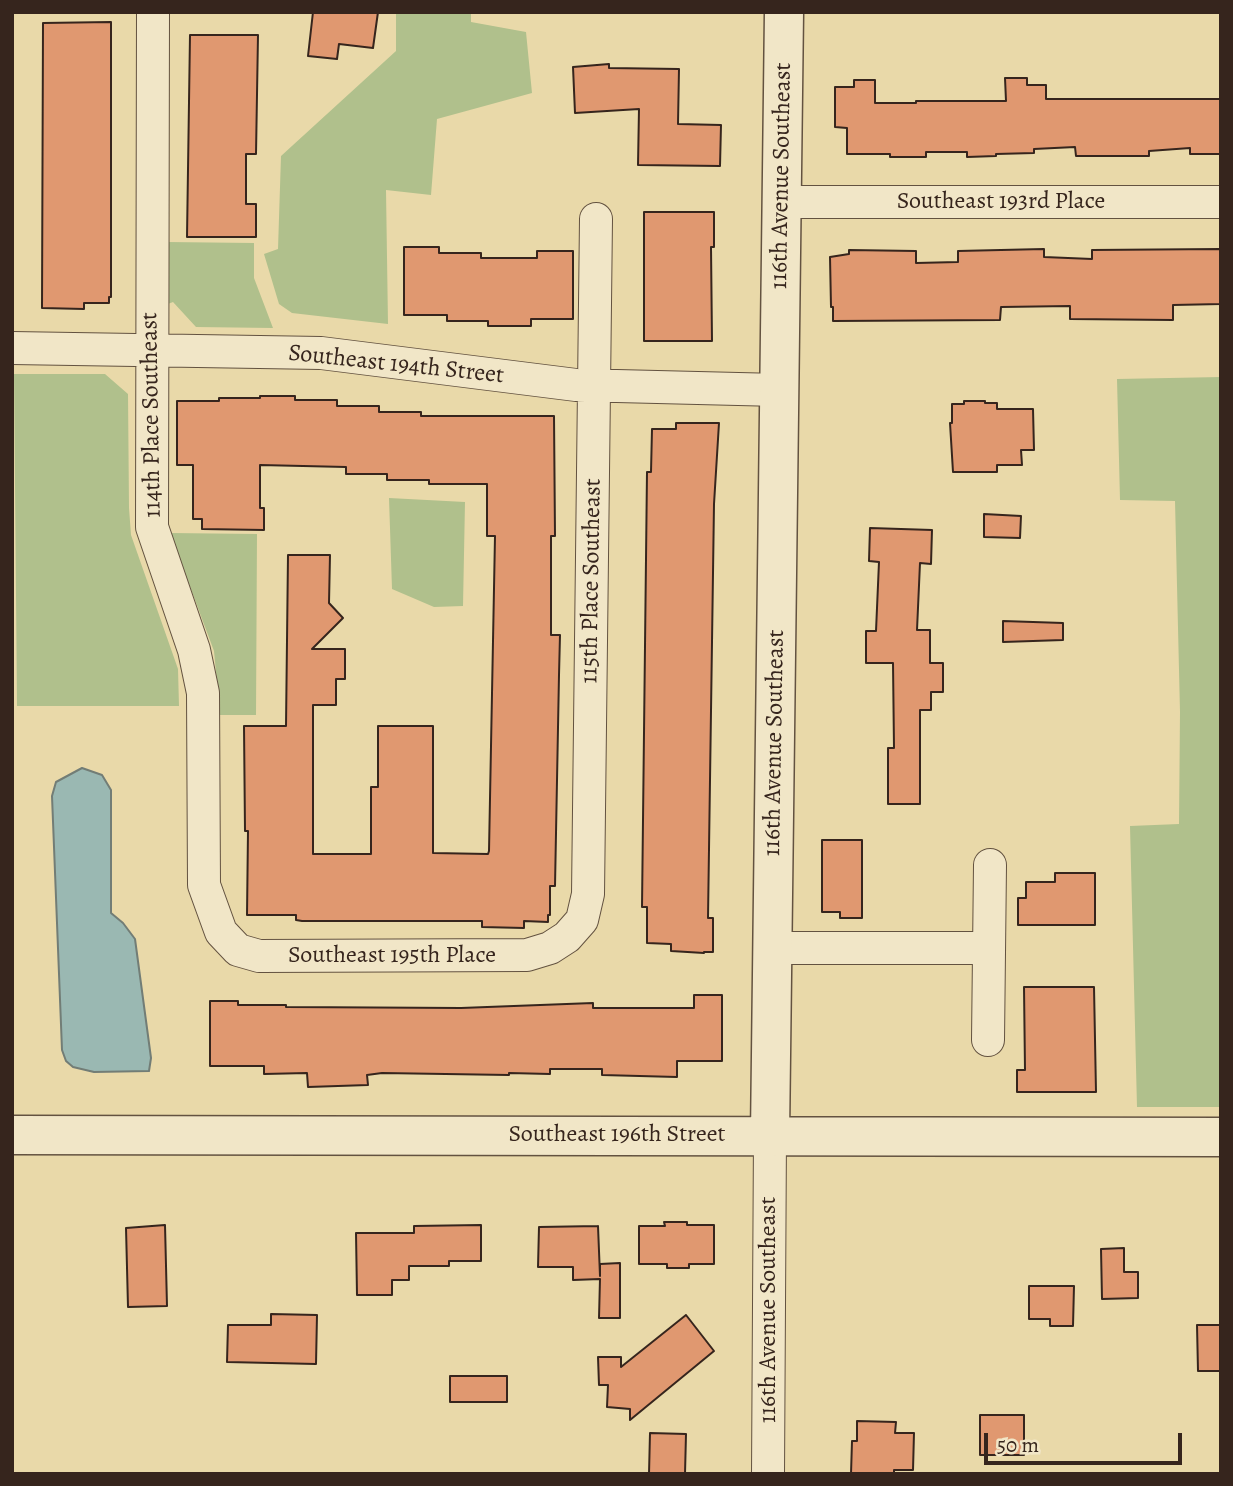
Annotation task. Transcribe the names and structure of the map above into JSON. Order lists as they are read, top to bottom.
{
  "streets": {
    "street": [
      "116th Avenue Southeast",
      "Southeast 193rd Place",
      "Southeast 194th Street",
      "114th Place Southeast",
      "115th Place Southeast",
      "Southeast 195th Place",
      "Southeast 196th Street"
    ]
  },
  "crossings": [
    ["116th Avenue Southeast", "Southeast 193rd Place"],
    ["116th Avenue Southeast", "Southeast 194th Street"],
    ["116th Avenue Southeast", "Southeast 196th Street"],
    ["Southeast 194th Street", "114th Place Southeast"],
    ["Southeast 194th Street", "115th Place Southeast"],
    ["114th Place Southeast", "Southeast 195th Place"],
    ["115th Place Southeast", "Southeast 195th Place"]
  ],
  "scale_bar": "50 m"
}
